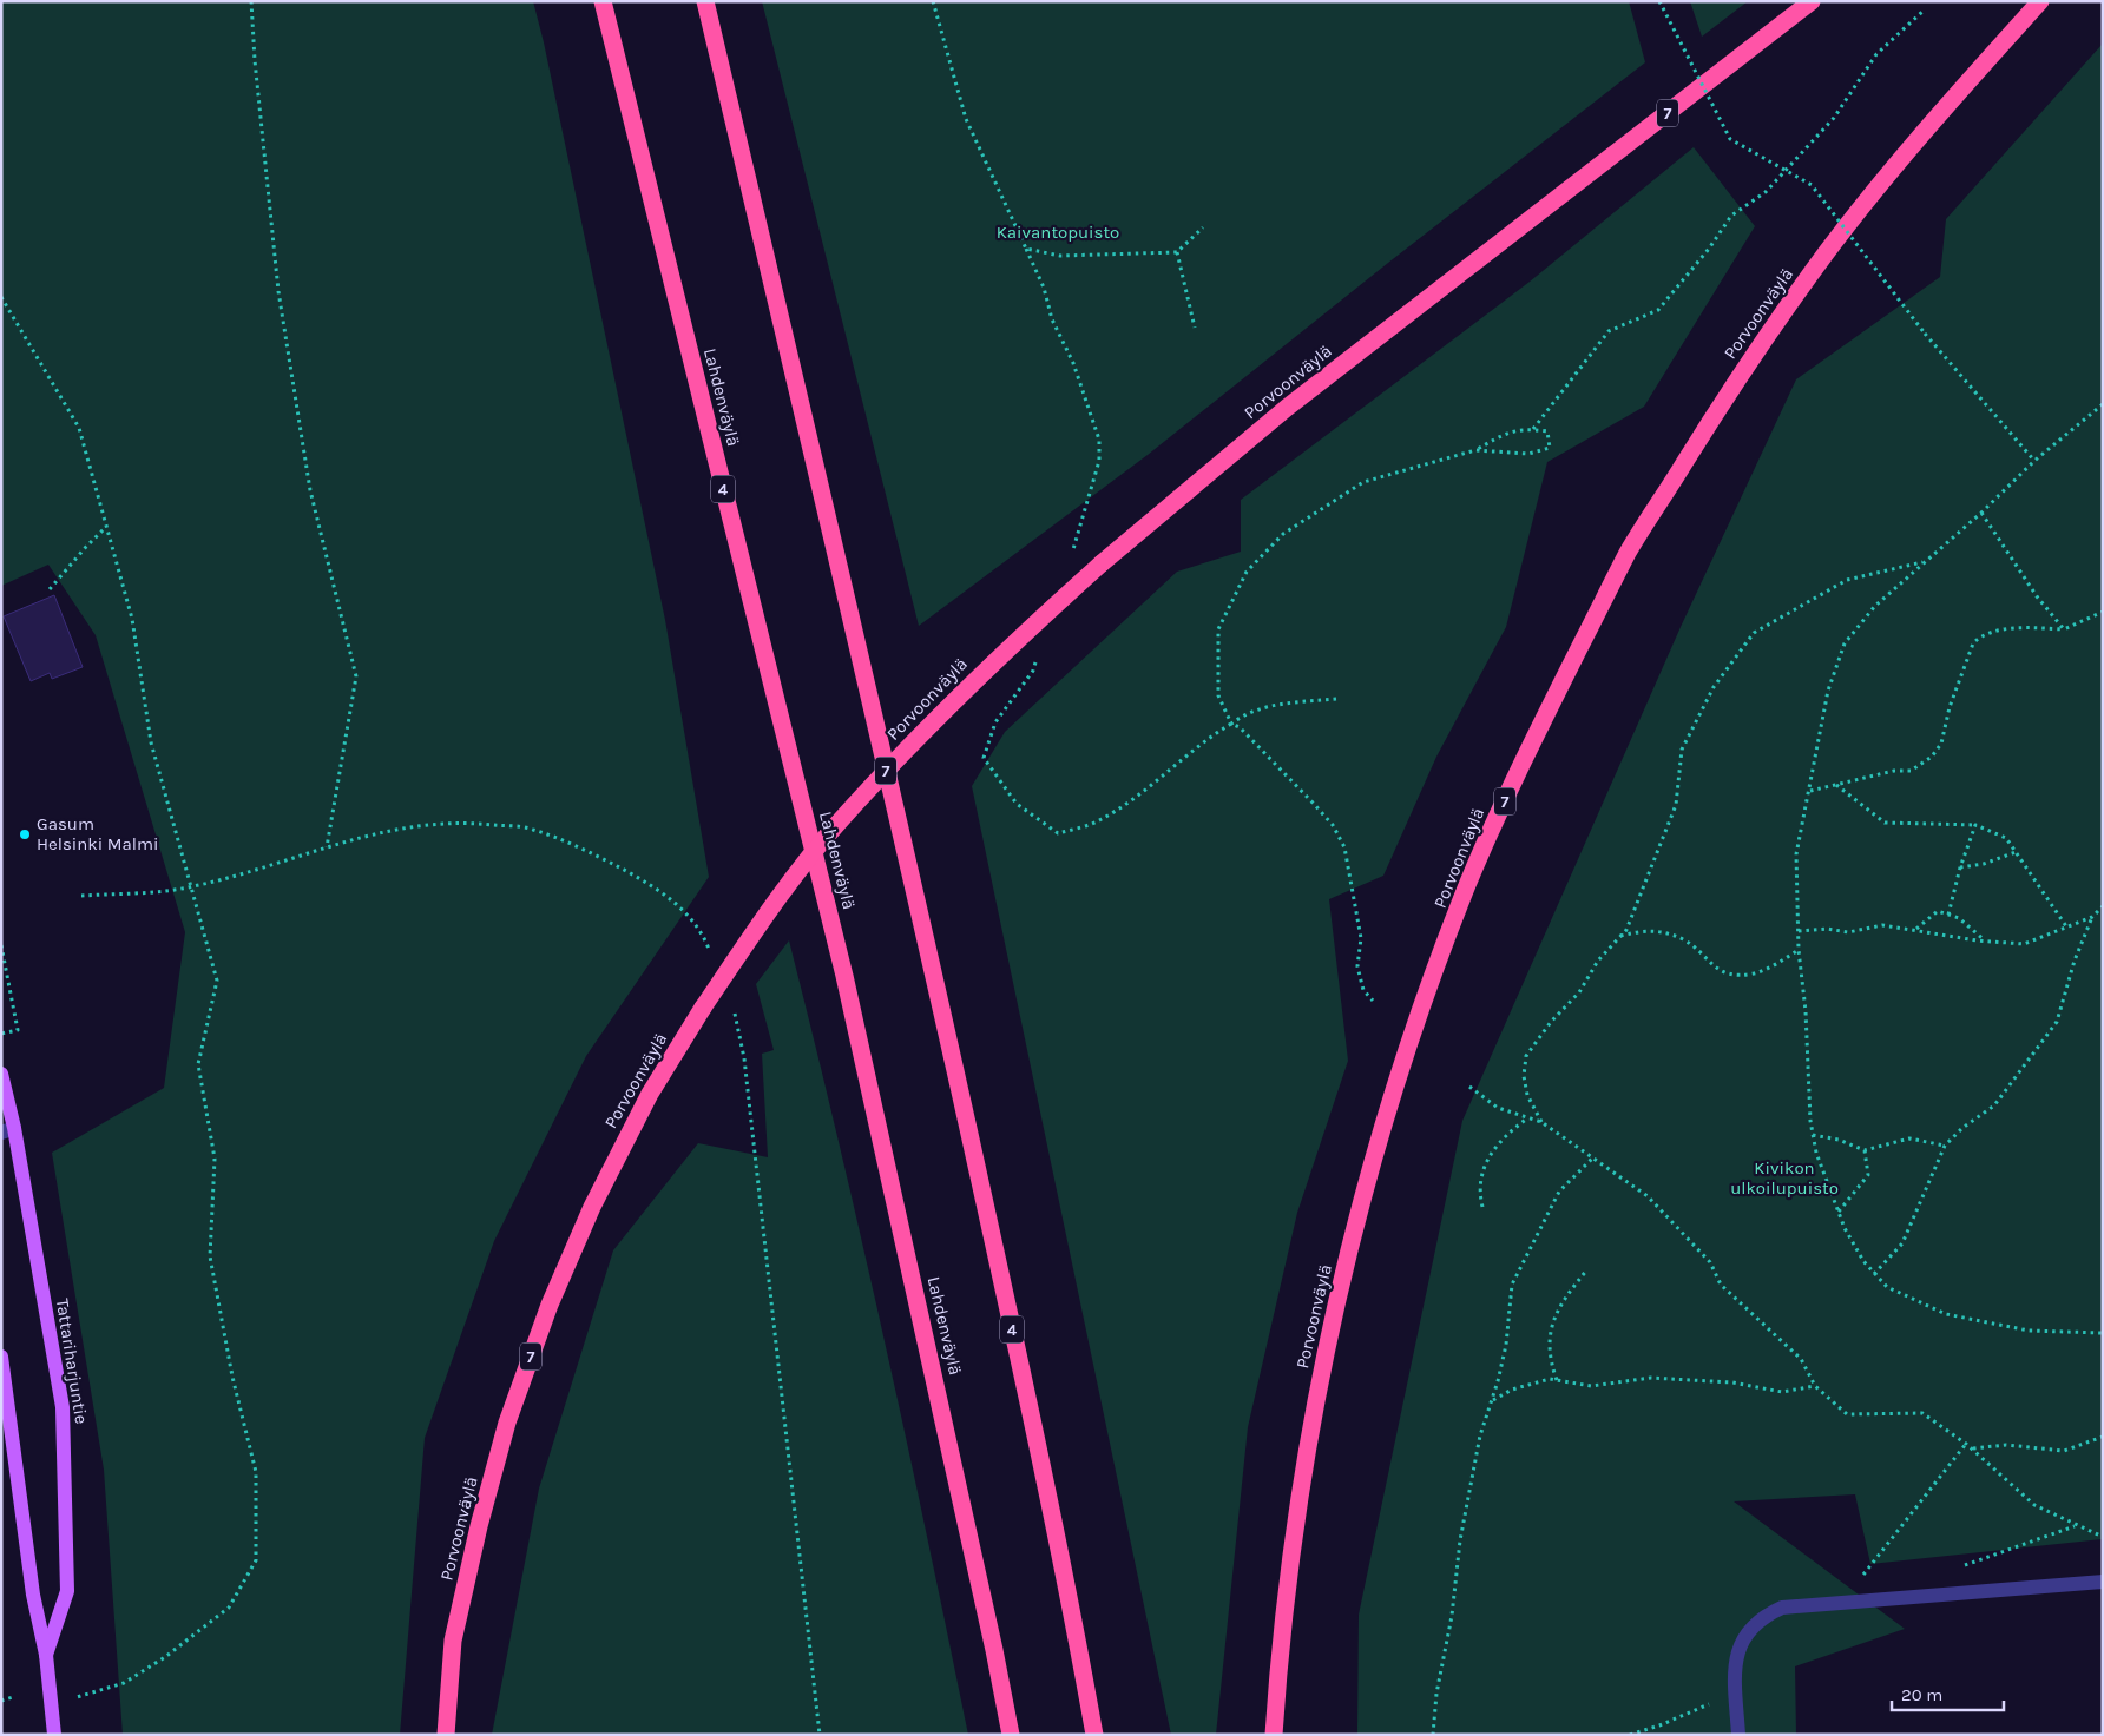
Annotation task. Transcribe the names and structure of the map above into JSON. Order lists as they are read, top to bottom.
{
  "streets": {
    "highway": [
      "7",
      "Porvoonväylä",
      "Lahdenväylä",
      "4"
    ],
    "main road": ["Tattariharjuntie"]
  },
  "parks": ["Kaivantopuisto", "Kivikon ulkoilupuisto"],
  "places": ["Gasum Helsinki Malmi"],
  "scale_bar": "20 m"
}
